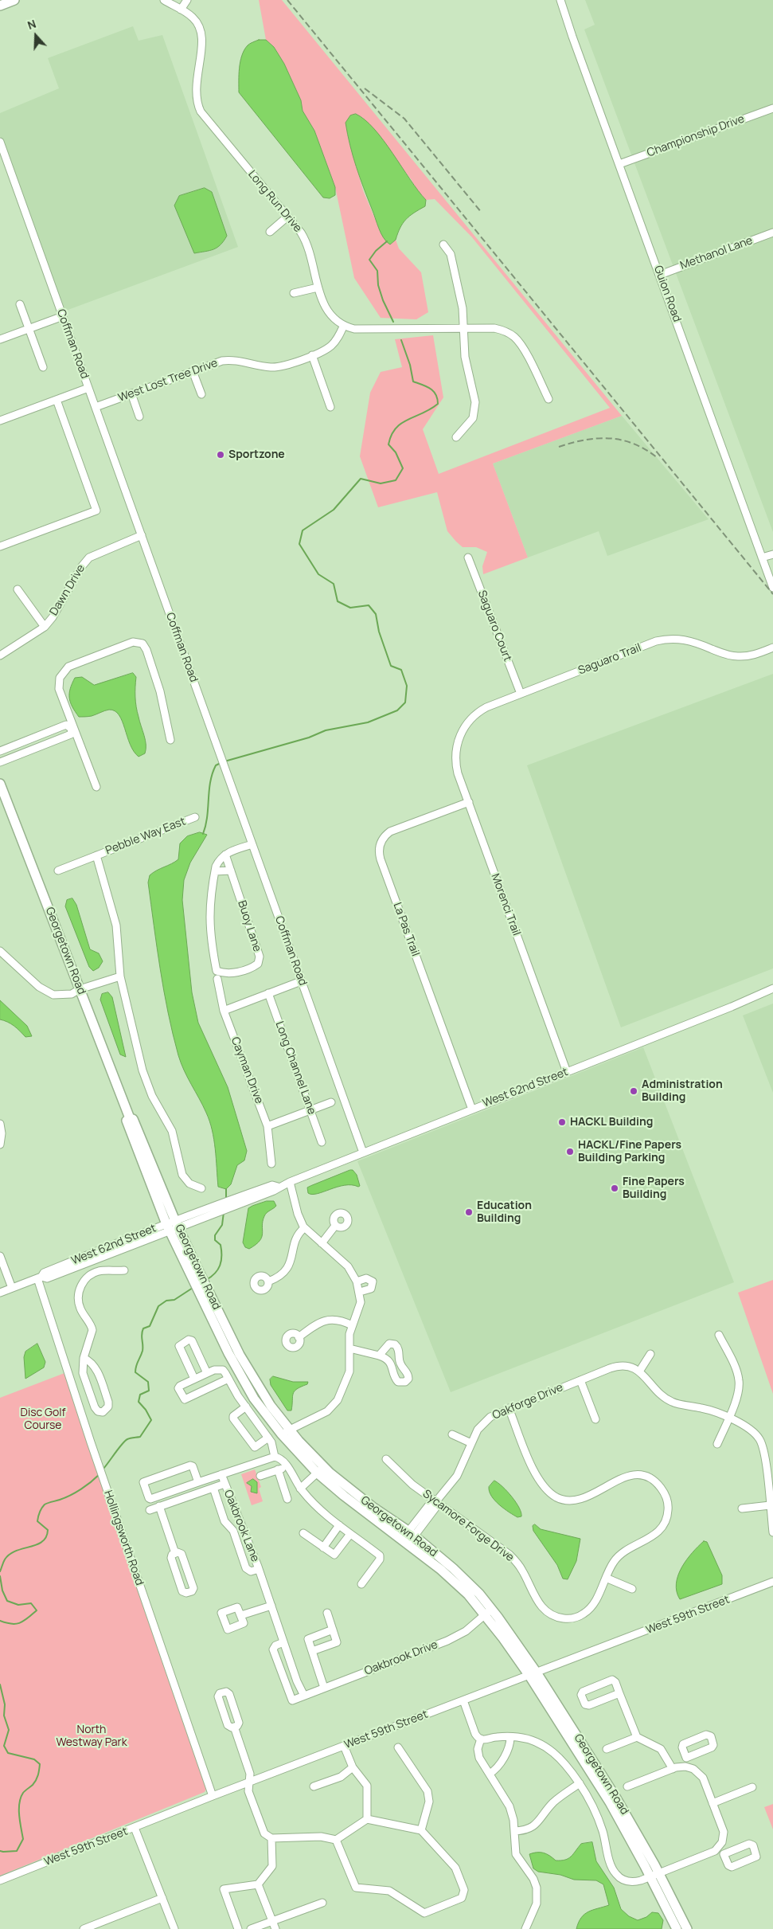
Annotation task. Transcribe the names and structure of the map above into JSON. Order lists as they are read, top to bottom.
{
  "streets": {
    "main road": ["Georgetown Road"],
    "street": [
      "Championship Drive",
      "Long Run Drive",
      "Methanol Lane",
      "Guion Road",
      "Coffman Road",
      "West Lost Tree Drive",
      "Dawn Drive",
      "Saguaro Court",
      "Saguaro Trail",
      "Pebble Way East",
      "Morenci Trail",
      "Buoy Lane",
      "La Pas Trail",
      "Long Channel Lane",
      "Cayman Drive",
      "West 62nd Street",
      "Oakforge Drive",
      "Oakbrook Lane",
      "Sycamore Forge Drive",
      "Hollingsworth Road",
      "West 59th Street",
      "Oakbrook Drive"
    ]
  },
  "crossings": [
    ["Championship Drive", "Guion Road"],
    ["Long Run Drive", "West Lost Tree Drive"],
    ["Methanol Lane", "Guion Road"],
    ["Coffman Road", "West Lost Tree Drive"],
    ["Coffman Road", "Dawn Drive"],
    ["Coffman Road", "West 62nd Street"],
    ["Saguaro Court", "Saguaro Trail"],
    ["Saguaro Trail", "Morenci Trail"],
    ["Morenci Trail", "La Pas Trail"],
    ["Morenci Trail", "West 62nd Street"],
    ["La Pas Trail", "West 62nd Street"],
    ["Georgetown Road", "West 62nd Street"],
    ["Georgetown Road", "Oakforge Drive"],
    ["Georgetown Road", "West 59th Street"],
    ["Georgetown Road", "Oakbrook Drive"],
    ["West 62nd Street", "Hollingsworth Road"],
    ["Oakforge Drive", "Sycamore Forge Drive"],
    ["Oakbrook Lane", "Oakbrook Drive"],
    ["Hollingsworth Road", "West 59th Street"]
  ],
  "parks": ["Disc Golf Course", "North Westway Park"],
  "places": [
    "Sportzone",
    "Administration Building",
    "HACKL Building",
    "HACKL/Fine Papers Building Parking",
    "Fine Papers Building",
    "Education Building"
  ],
  "north": "top"
}
